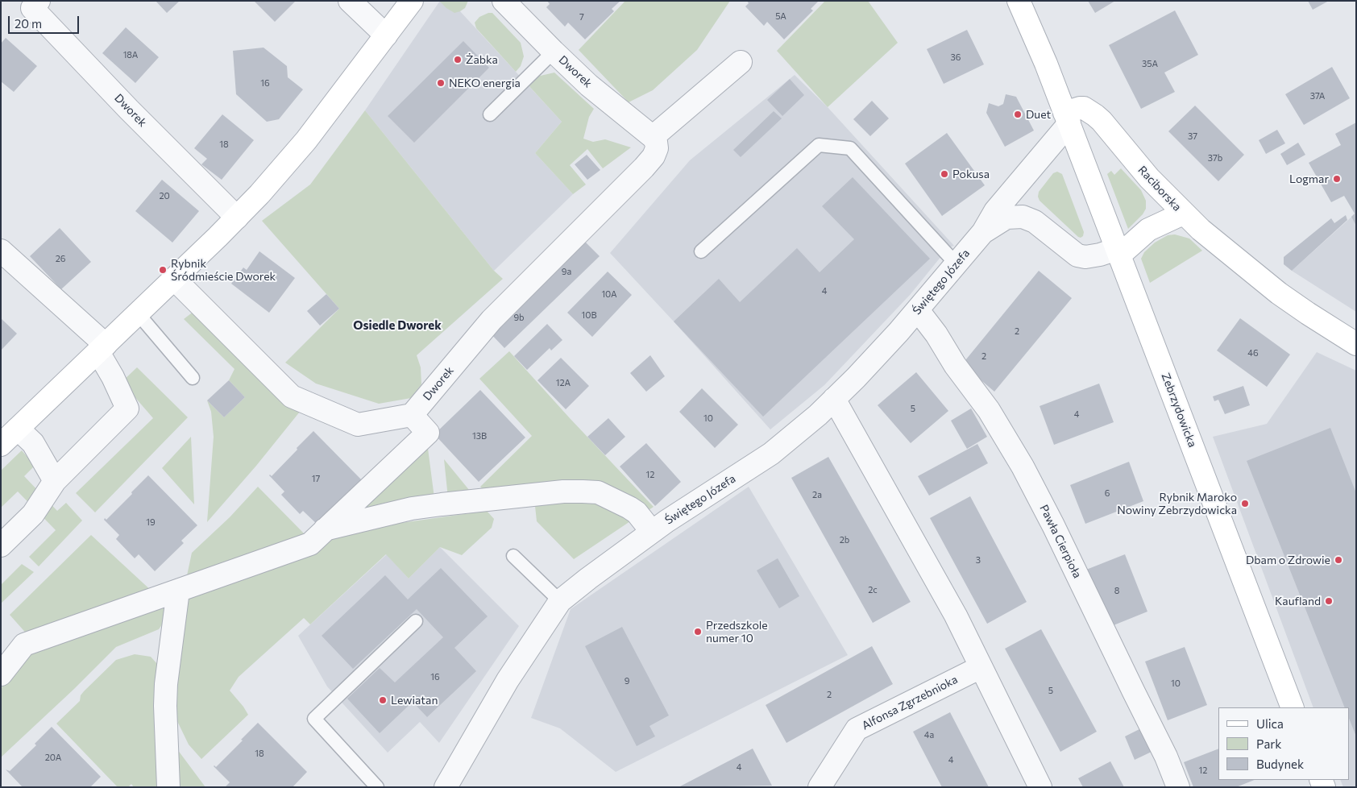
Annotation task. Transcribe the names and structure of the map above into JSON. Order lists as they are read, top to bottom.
{
  "streets": {
    "street": [
      "Dworek",
      "Raciborska",
      "Świętego Józefa",
      "Zebrzydowicka",
      "Pawła Cierpioła",
      "Alfonsa Zgrzebnioka"
    ]
  },
  "crossings": [
    ["Raciborska", "Świętego Józefa"],
    ["Raciborska", "Zebrzydowicka"],
    ["Świętego Józefa", "Zebrzydowicka"],
    ["Świętego Józefa", "Pawła Cierpioła"]
  ],
  "districts": ["Osiedle Dworek"],
  "places": [
    "Żabka",
    "NEKO energia",
    "Duet",
    "Pokusa",
    "Logmar",
    "Rybnik Śródmieście Dworek",
    "Rybnik Maroko Nowiny Zebrzydowicka",
    "Dbam o Zdrowie",
    "Kaufland",
    "Przedszkole numer 10",
    "Lewiatan"
  ],
  "house_numbers": [
    "5A",
    "7",
    "18A",
    "36",
    "35A",
    "16",
    "37A",
    "37",
    "18",
    "37b",
    "20",
    "26",
    "9a",
    "4",
    "10A",
    "10B",
    "9b",
    "2",
    "46",
    "2",
    "12A",
    "5",
    "4",
    "10",
    "13B",
    "12",
    "17",
    "6",
    "2a",
    "19",
    "2b",
    "3",
    "2c",
    "8",
    "16",
    "9",
    "10",
    "5",
    "2",
    "4a",
    "18",
    "20A",
    "4",
    "4",
    "12"
  ],
  "legend": ["Ulica", "Park", "Budynek"],
  "scale_bar": "20 m"
}
